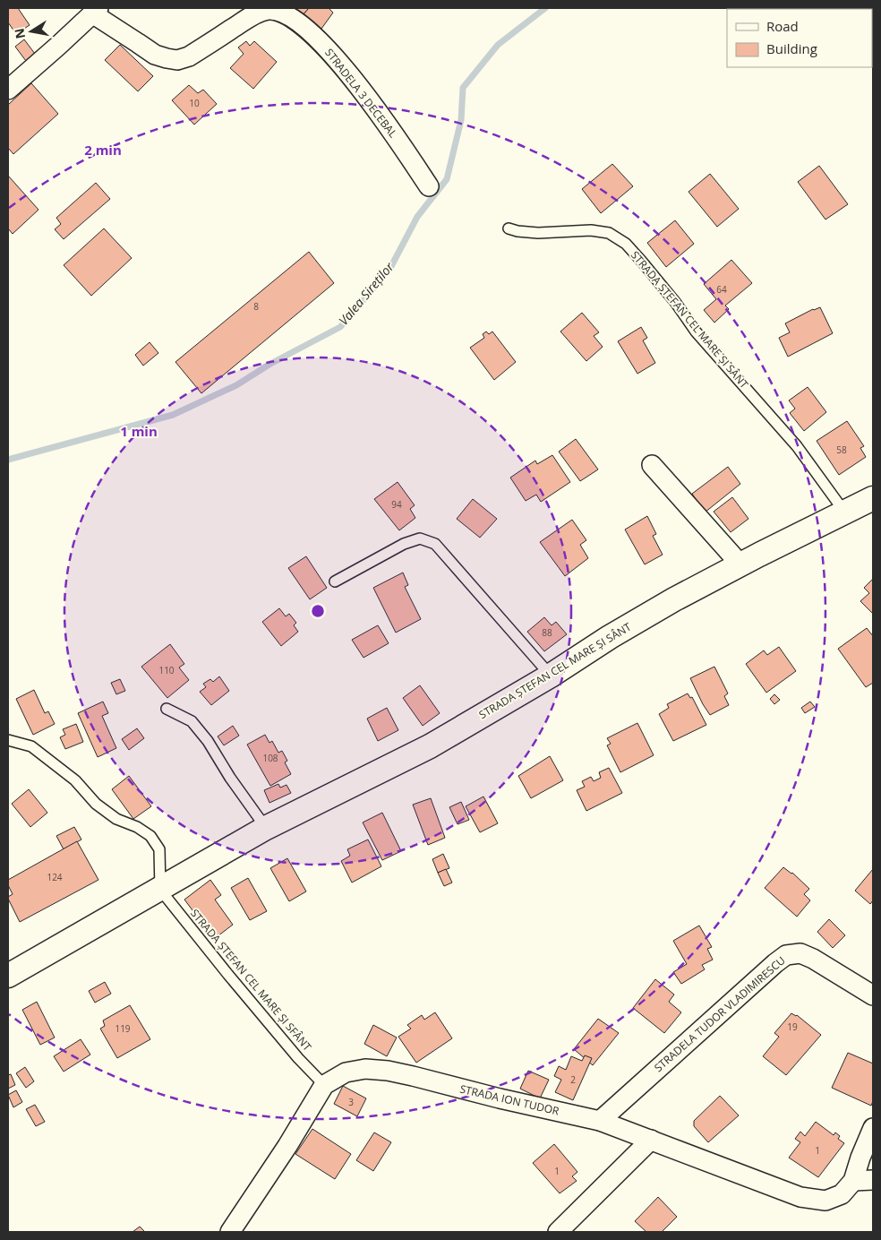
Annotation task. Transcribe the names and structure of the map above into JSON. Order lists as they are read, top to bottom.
{
  "streets": {
    "street": [
      "STRADELA 3 DECEBAL",
      "STRADA ȘTEFAN CEL MARE ȘI SÂNT",
      "STRADELA TUDOR VLADIMIRESCU",
      "STRADA ION TUDOR"
    ],
    "lane": ["STRADA ȘTEFAN CEL MARE ȘI SFÂNT"]
  },
  "crossings": [
    ["STRADA ȘTEFAN CEL MARE ȘI SÂNT", "STRADA ȘTEFAN CEL MARE ȘI SFÂNT"],
    ["STRADA ȘTEFAN CEL MARE ȘI SFÂNT", "STRADA ION TUDOR"],
    ["STRADELA TUDOR VLADIMIRESCU", "STRADA ION TUDOR"]
  ],
  "water": ["Valea Sireților"],
  "house_numbers": [
    "10",
    "64",
    "8",
    "58",
    "94",
    "88",
    "110",
    "108",
    "124",
    "19",
    "119",
    "2",
    "3",
    "1",
    "1"
  ],
  "legend": ["Road", "Building"],
  "north": "left",
  "rings": ["2 min", "1 min"]
}
